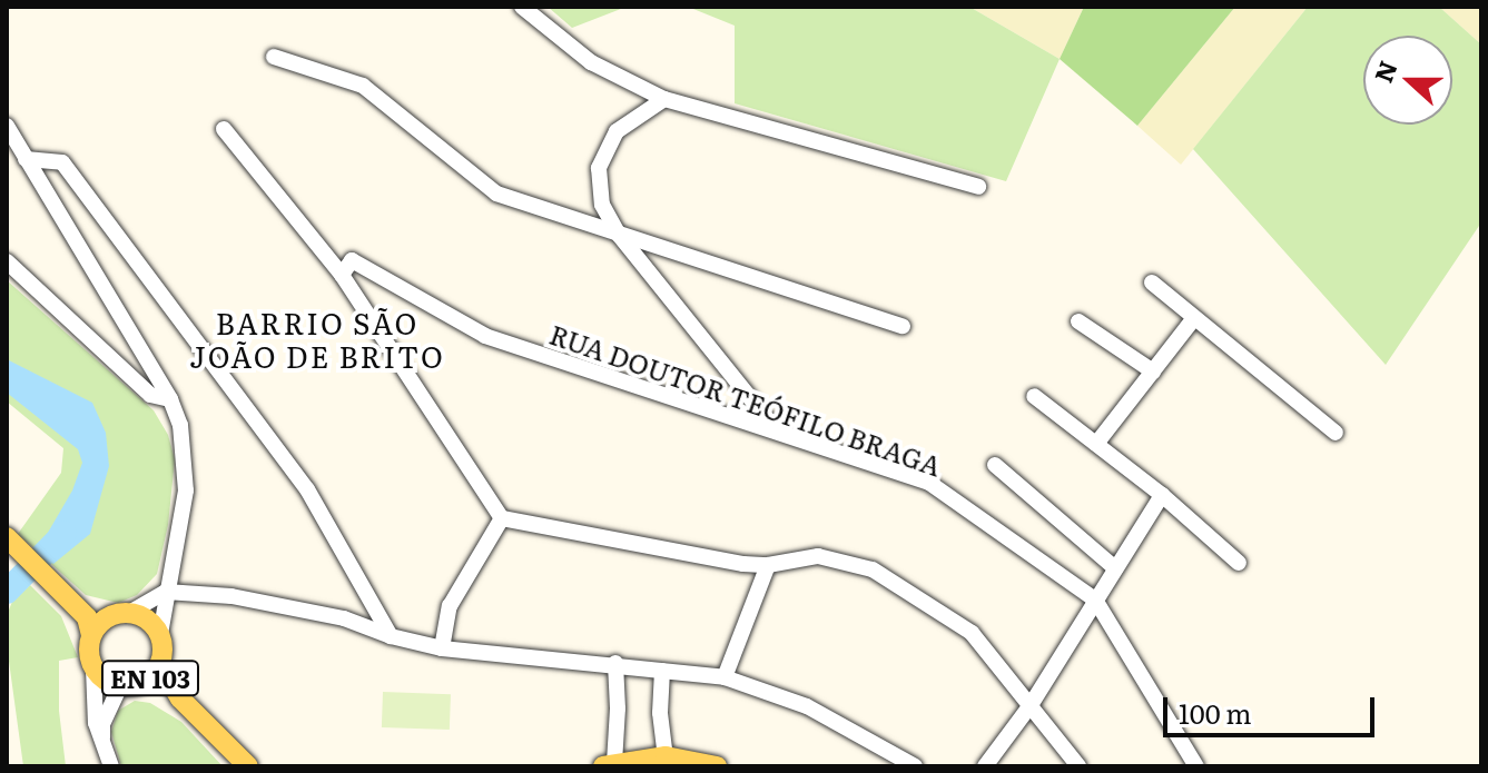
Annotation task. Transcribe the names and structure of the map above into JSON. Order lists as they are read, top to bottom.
{
  "streets": {
    "main road": ["EN 103"],
    "street": ["RUA DOUTOR TEÓFILO BRAGA"]
  },
  "districts": ["BARRIO SÃO JOÃO DE BRITO"],
  "scale_bar": "100 m",
  "north": "left"
}
